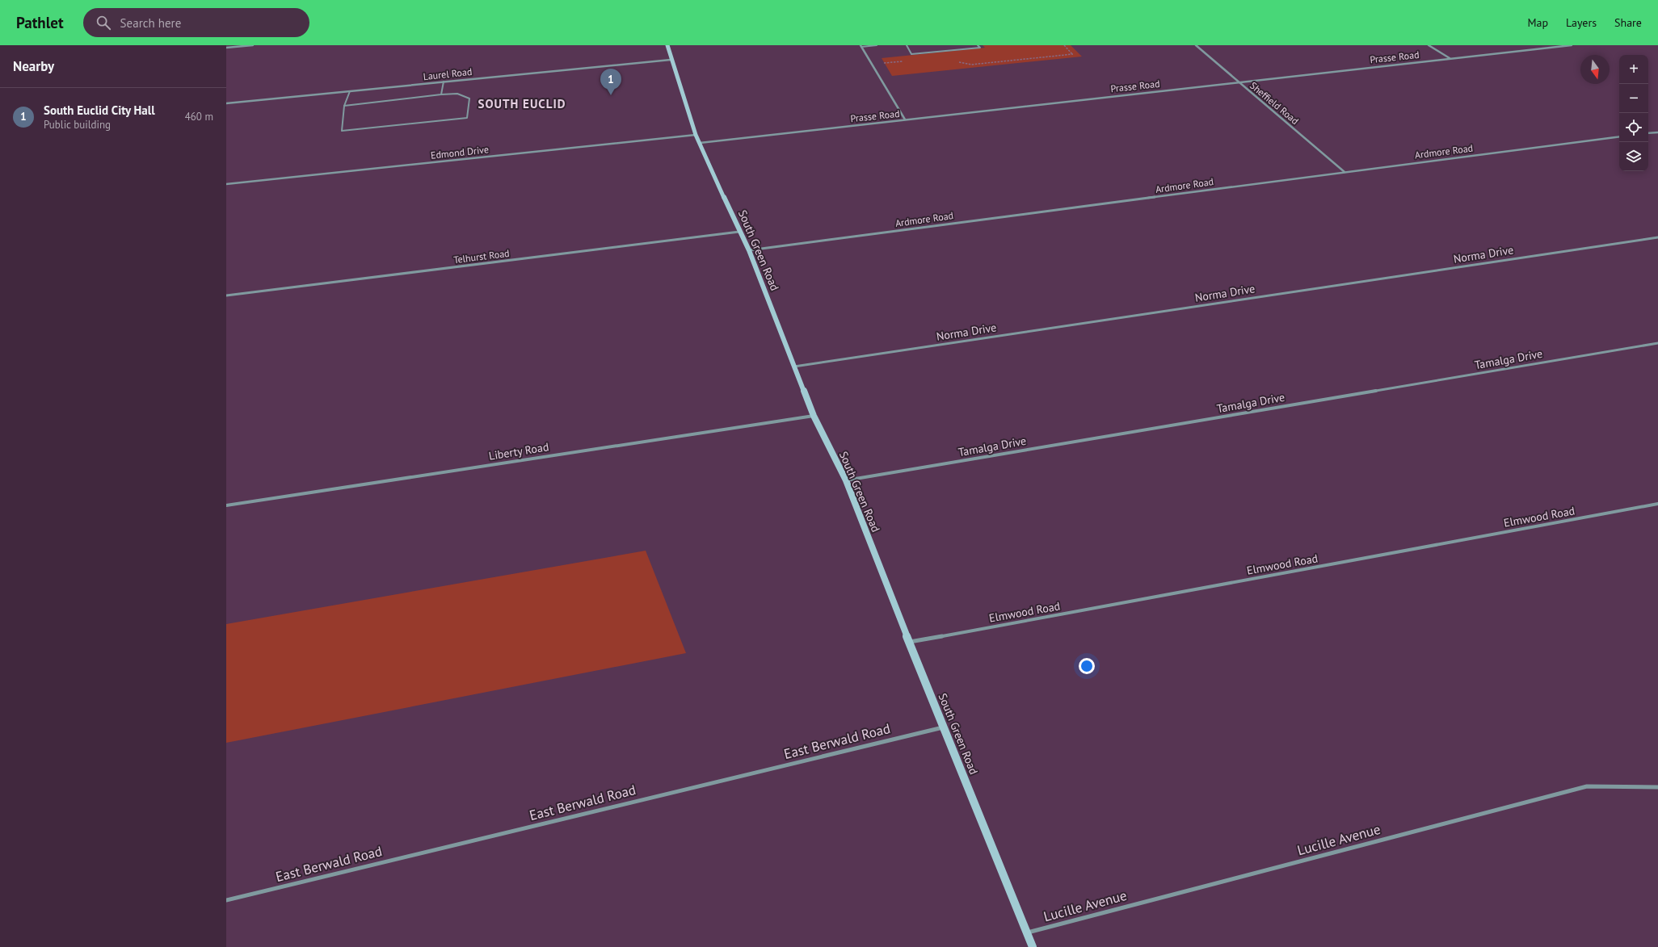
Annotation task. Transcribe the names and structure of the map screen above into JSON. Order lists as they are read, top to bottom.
{
  "streets": {
    "main road": ["South Green Road"],
    "street": [
      "Prasse Road",
      "Laurel Road",
      "Sheffield Road",
      "Ardmore Road",
      "Edmond Drive",
      "Norma Drive",
      "Telhurst Road",
      "Tamalga Drive",
      "Liberty Road",
      "Elmwood Road",
      "East Berwald Road",
      "Lucille Avenue"
    ]
  },
  "crossings": [
    ["Prasse Road", "Sheffield Road"],
    ["Prasse Road", "South Green Road"],
    ["Laurel Road", "South Green Road"],
    ["Sheffield Road", "Ardmore Road"],
    ["Ardmore Road", "South Green Road"],
    ["Edmond Drive", "South Green Road"],
    ["South Green Road", "Norma Drive"],
    ["South Green Road", "Telhurst Road"],
    ["South Green Road", "Tamalga Drive"],
    ["South Green Road", "Liberty Road"],
    ["South Green Road", "Elmwood Road"],
    ["South Green Road", "East Berwald Road"],
    ["South Green Road", "Lucille Avenue"]
  ],
  "districts": ["SOUTH EUCLID"],
  "north": "bottom",
  "page": {
    "header": "Pathlet",
    "search": "Search here",
    "nav": ["Map", "Layers", "Share"],
    "heading": "Nearby",
    "map_buttons": ["+", "−"],
    "pins": "1",
    "list": [
      {
        "mark": "1",
        "name": "South Euclid City Hall",
        "note": "Public building",
        "value": "460 m"
      }
    ]
  }
}
